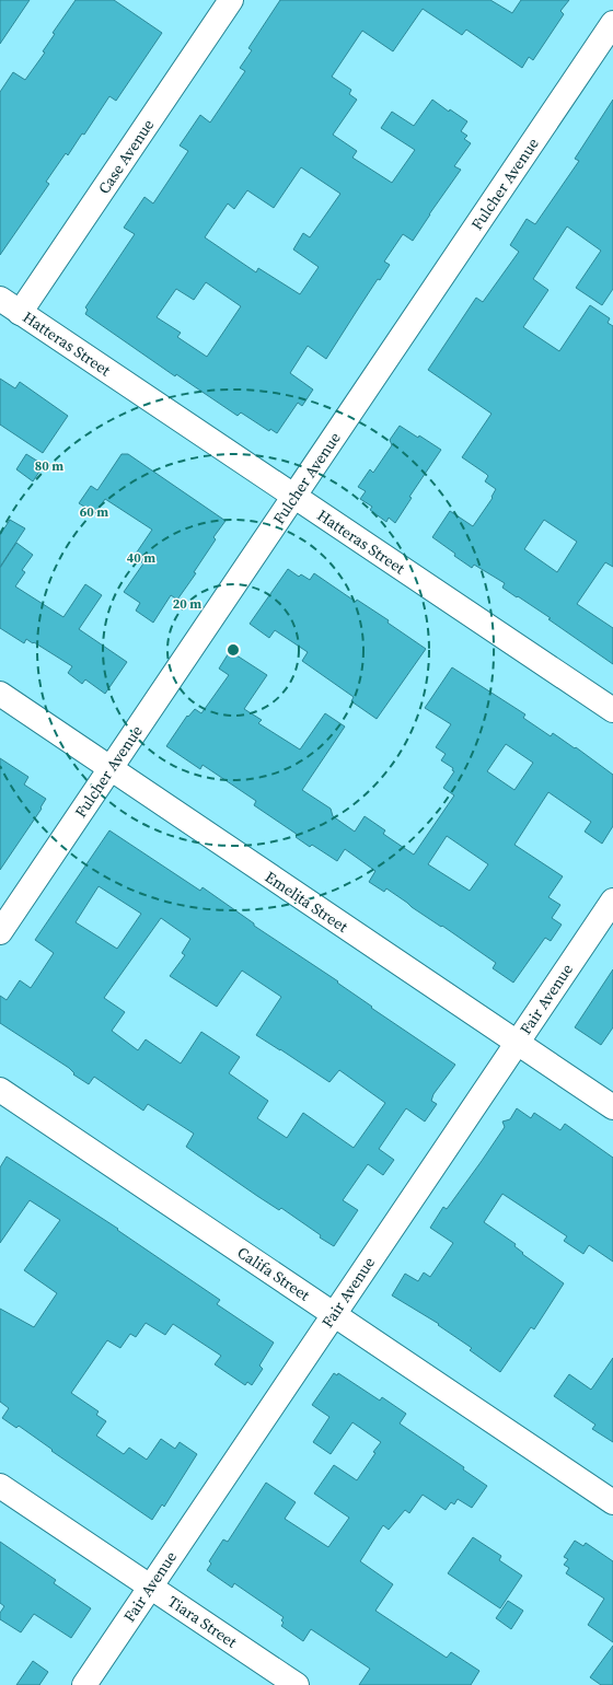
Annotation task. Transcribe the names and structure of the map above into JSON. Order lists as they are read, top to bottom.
{
  "streets": {
    "street": [
      "Case Avenue",
      "Fulcher Avenue",
      "Hatteras Street",
      "Emelita Street",
      "Fair Avenue",
      "Califa Street",
      "Tiara Street"
    ]
  },
  "crossings": [
    ["Case Avenue", "Hatteras Street"],
    ["Fulcher Avenue", "Hatteras Street"],
    ["Fulcher Avenue", "Emelita Street"],
    ["Emelita Street", "Fair Avenue"],
    ["Fair Avenue", "Califa Street"],
    ["Fair Avenue", "Tiara Street"]
  ],
  "rings": [
    "80 m",
    "60 m",
    "40 m",
    "20 m"
  ]
}
